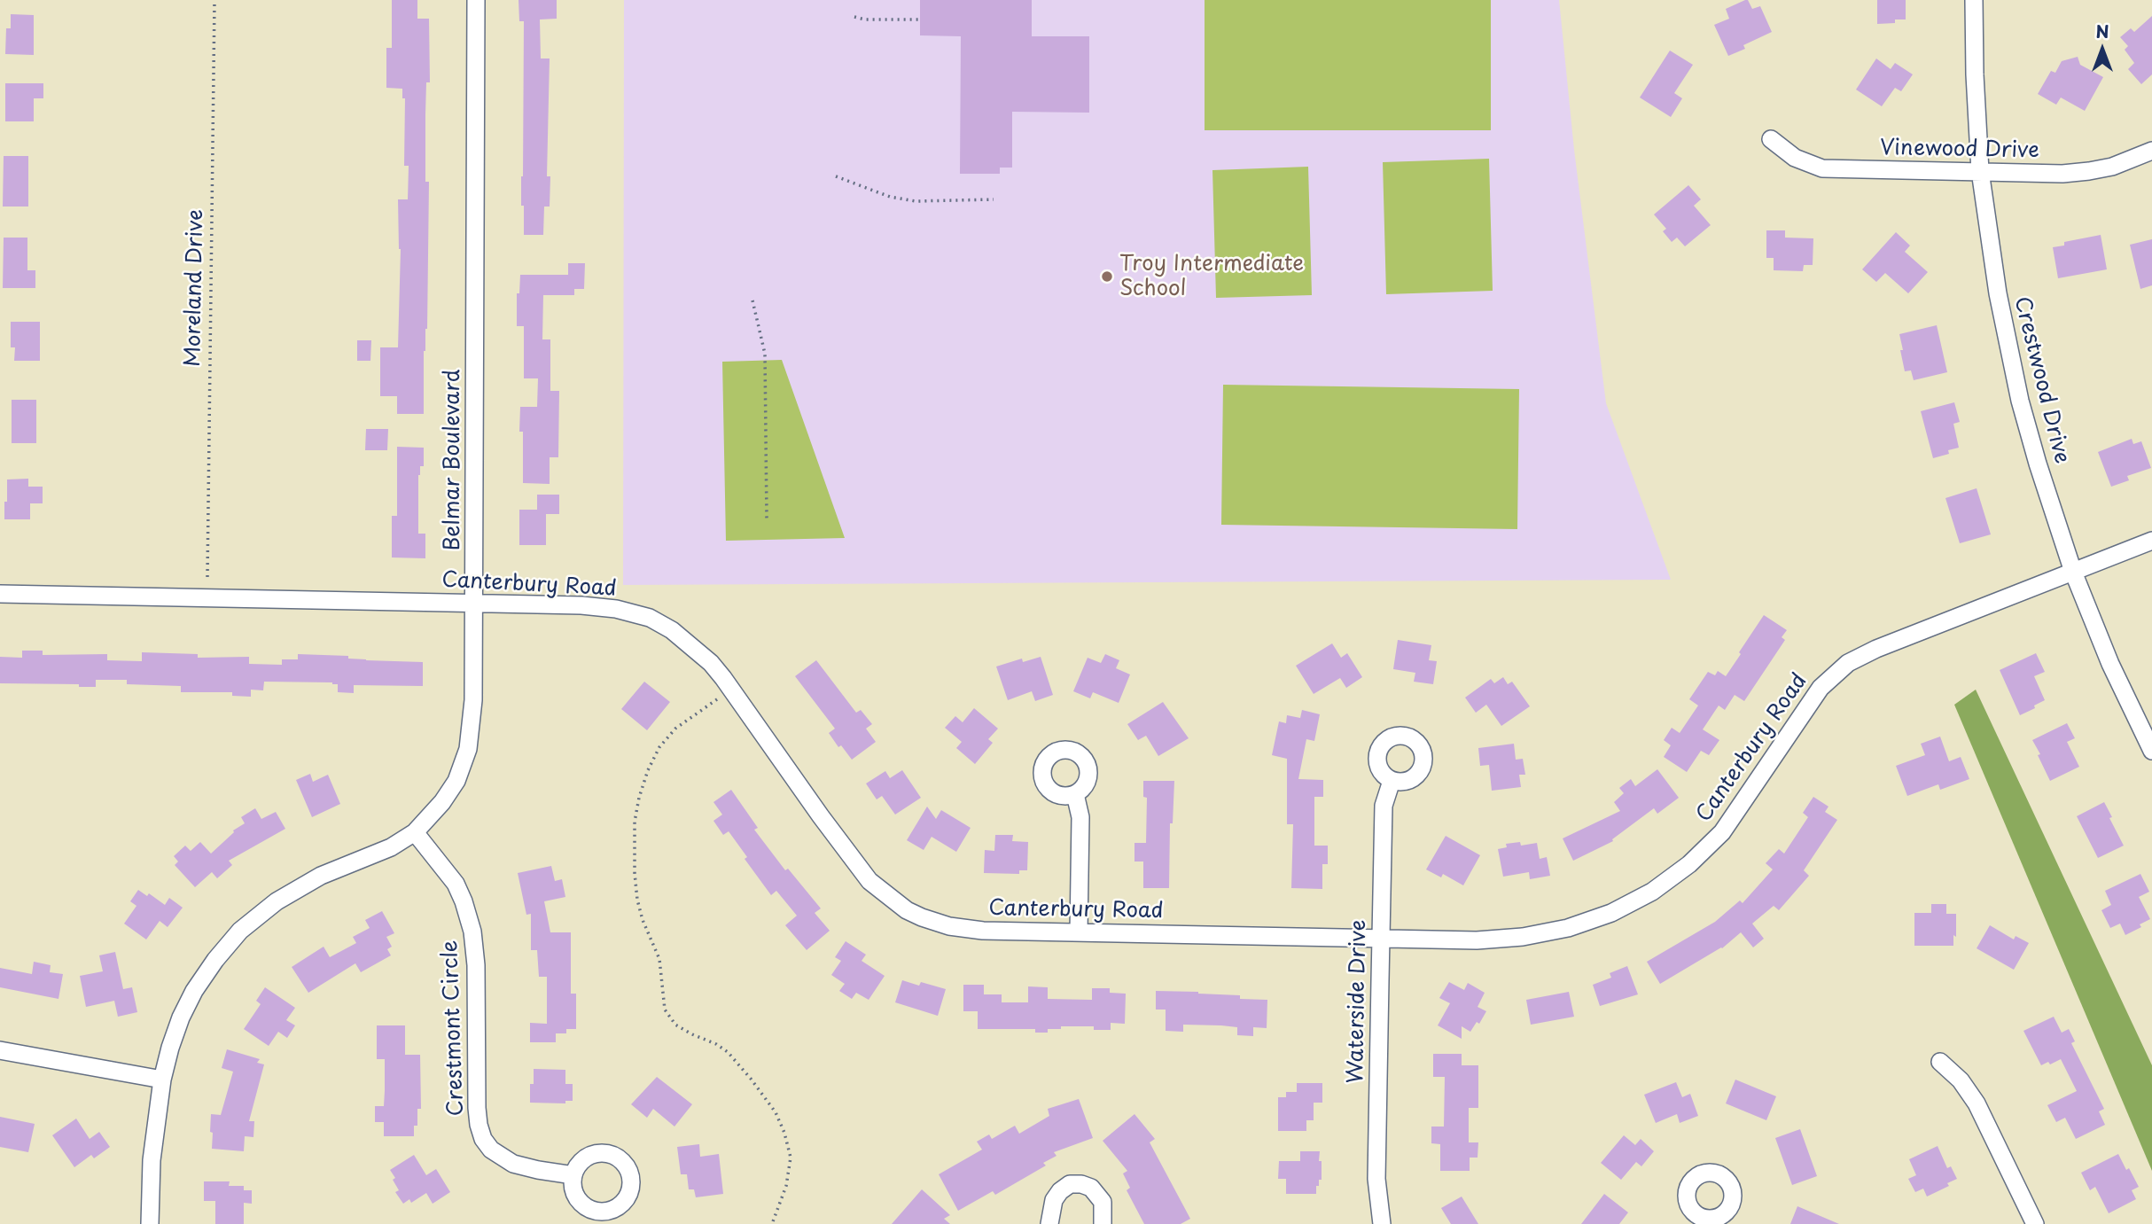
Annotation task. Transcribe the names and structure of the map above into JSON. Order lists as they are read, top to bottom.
{
  "streets": {
    "street": [
      "Vinewood Drive",
      "Crestwood Drive",
      "Belmar Boulevard",
      "Canterbury Road",
      "Waterside Drive",
      "Crestmont Circle"
    ],
    "path": ["Moreland Drive"]
  },
  "crossings": [
    ["Vinewood Drive", "Crestwood Drive"],
    ["Crestwood Drive", "Canterbury Road"],
    ["Belmar Boulevard", "Canterbury Road"],
    ["Belmar Boulevard", "Crestmont Circle"],
    ["Canterbury Road", "Waterside Drive"]
  ],
  "places": ["Troy Intermediate School"],
  "north": "top"
}
